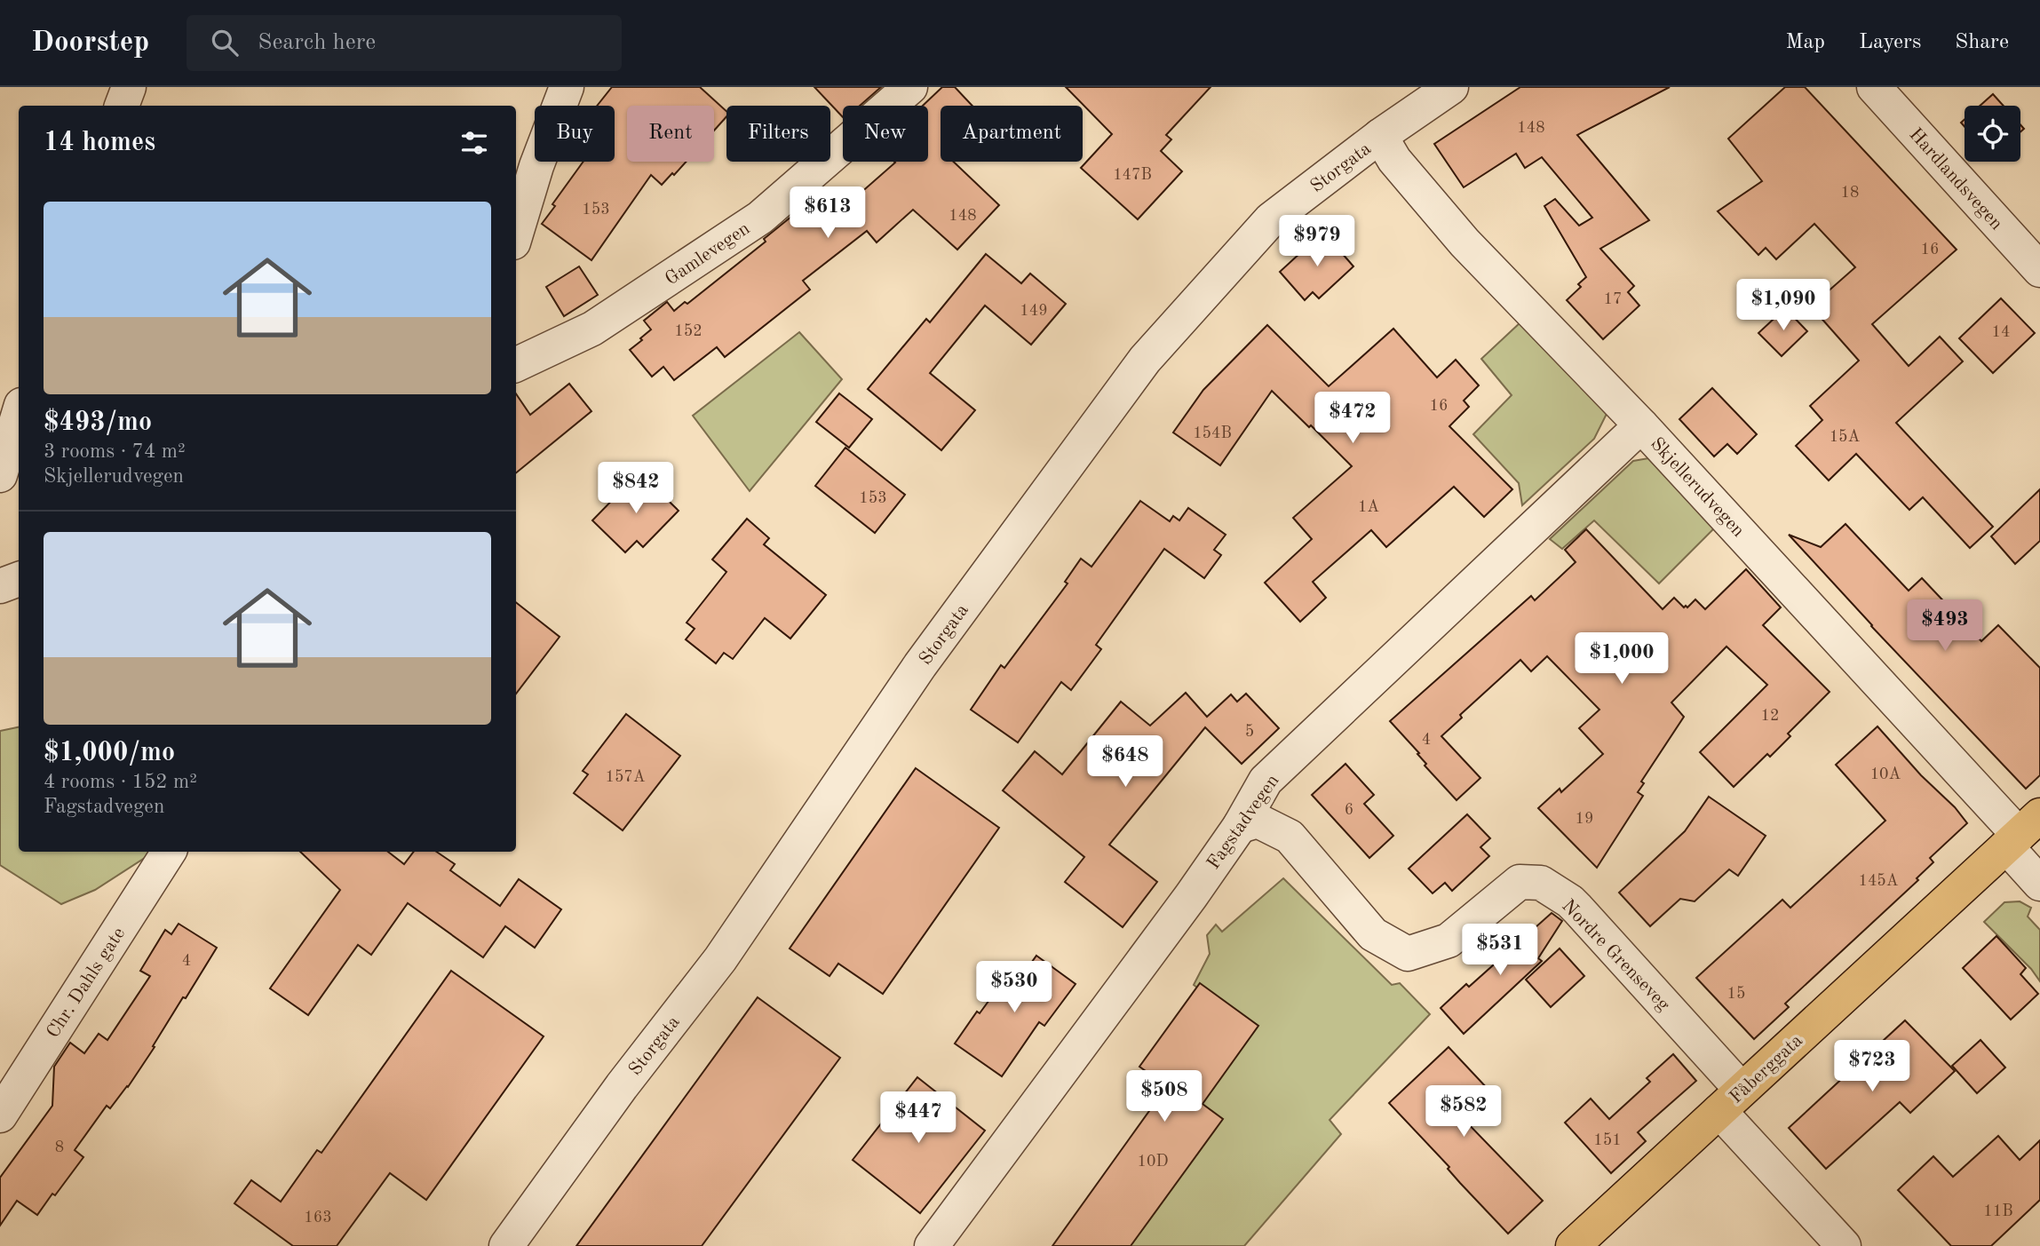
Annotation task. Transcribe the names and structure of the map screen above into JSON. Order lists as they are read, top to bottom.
{
  "streets": {
    "main road": ["Fåberggata"],
    "street": [
      "Storgata",
      "Hardlandsvegen",
      "Gamlevegen",
      "Skjellerudvegen",
      "Fagstadvegen",
      "Nordre Grenseveg",
      "Chr. Dahls gate"
    ]
  },
  "crossings": [
    ["Storgata", "Skjellerudvegen"],
    ["Skjellerudvegen", "Fagstadvegen"],
    ["Skjellerudvegen", "Fåberggata"],
    ["Fagstadvegen", "Nordre Grenseveg"],
    ["Nordre Grenseveg", "Fåberggata"]
  ],
  "house_numbers": [
    "148",
    "147B",
    "18",
    "153",
    "148",
    "16",
    "17",
    "149",
    "152",
    "14",
    "16",
    "154B",
    "15A",
    "153",
    "1A",
    "12",
    "5",
    "4",
    "10A",
    "157A",
    "6",
    "19",
    "145A",
    "4",
    "15",
    "151",
    "8",
    "10D",
    "11B",
    "163"
  ],
  "page": {
    "header": "Doorstep",
    "search": "Search here",
    "nav": ["Map", "Layers", "Share"],
    "chip": [
      "Buy",
      "Rent",
      "Filters",
      "New",
      "Apartment"
    ],
    "heading": "14 homes",
    "list": [
      {
        "name": "$493/mo",
        "note": "3 rooms · 74 m² · Skjellerudvegen"
      },
      {
        "name": "$1,000/mo",
        "note": "4 rooms · 152 m² · Fagstadvegen"
      }
    ],
    "price": [
      "$613",
      "$979",
      "$1,090",
      "$472",
      "$842",
      "$493",
      "$1,000",
      "$648",
      "$531",
      "$530",
      "$723",
      "$508",
      "$582",
      "$447"
    ]
  }
}
